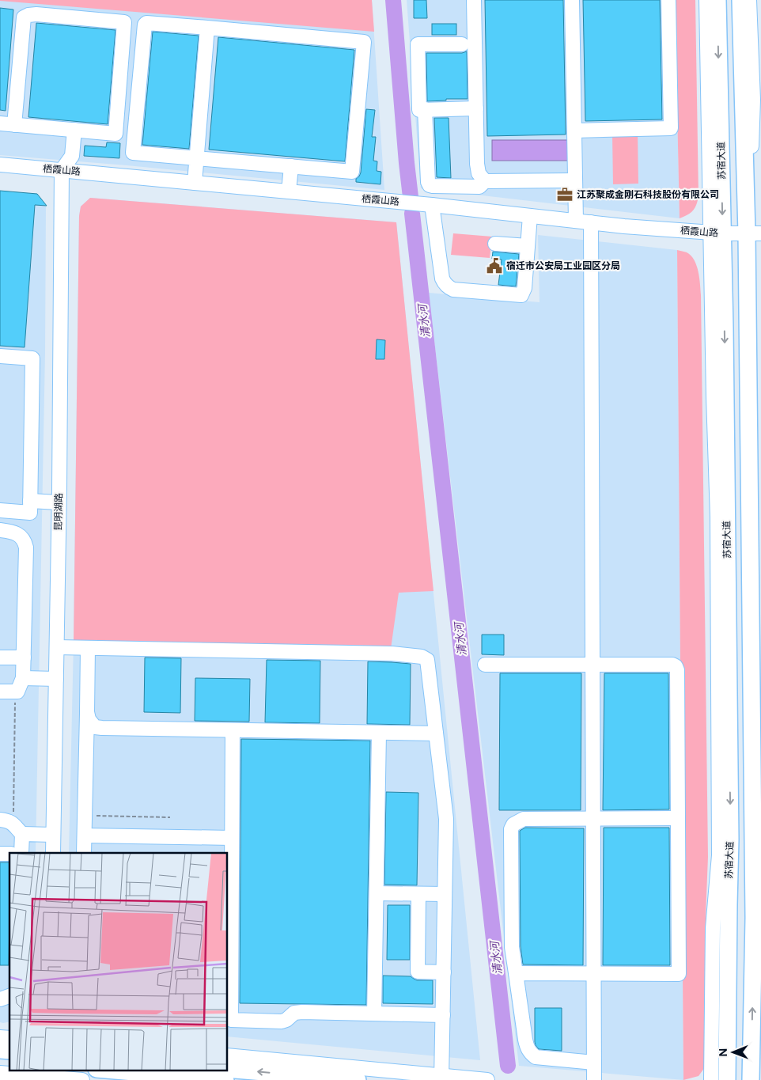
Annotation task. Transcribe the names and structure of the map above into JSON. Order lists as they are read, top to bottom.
{
  "streets": {
    "main road": ["苏宿大道"],
    "street": ["栖霞山路", "昆明湖路"]
  },
  "crossings": [
    ["苏宿大道", "栖霞山路"],
    ["栖霞山路", "昆明湖路"]
  ],
  "water": ["清水河"],
  "places": {
    "office": ["江苏聚成金刚石科技股份有限公司"],
    "public building": ["宿迁市公安局工业园区分局"]
  },
  "north": "left"
}
